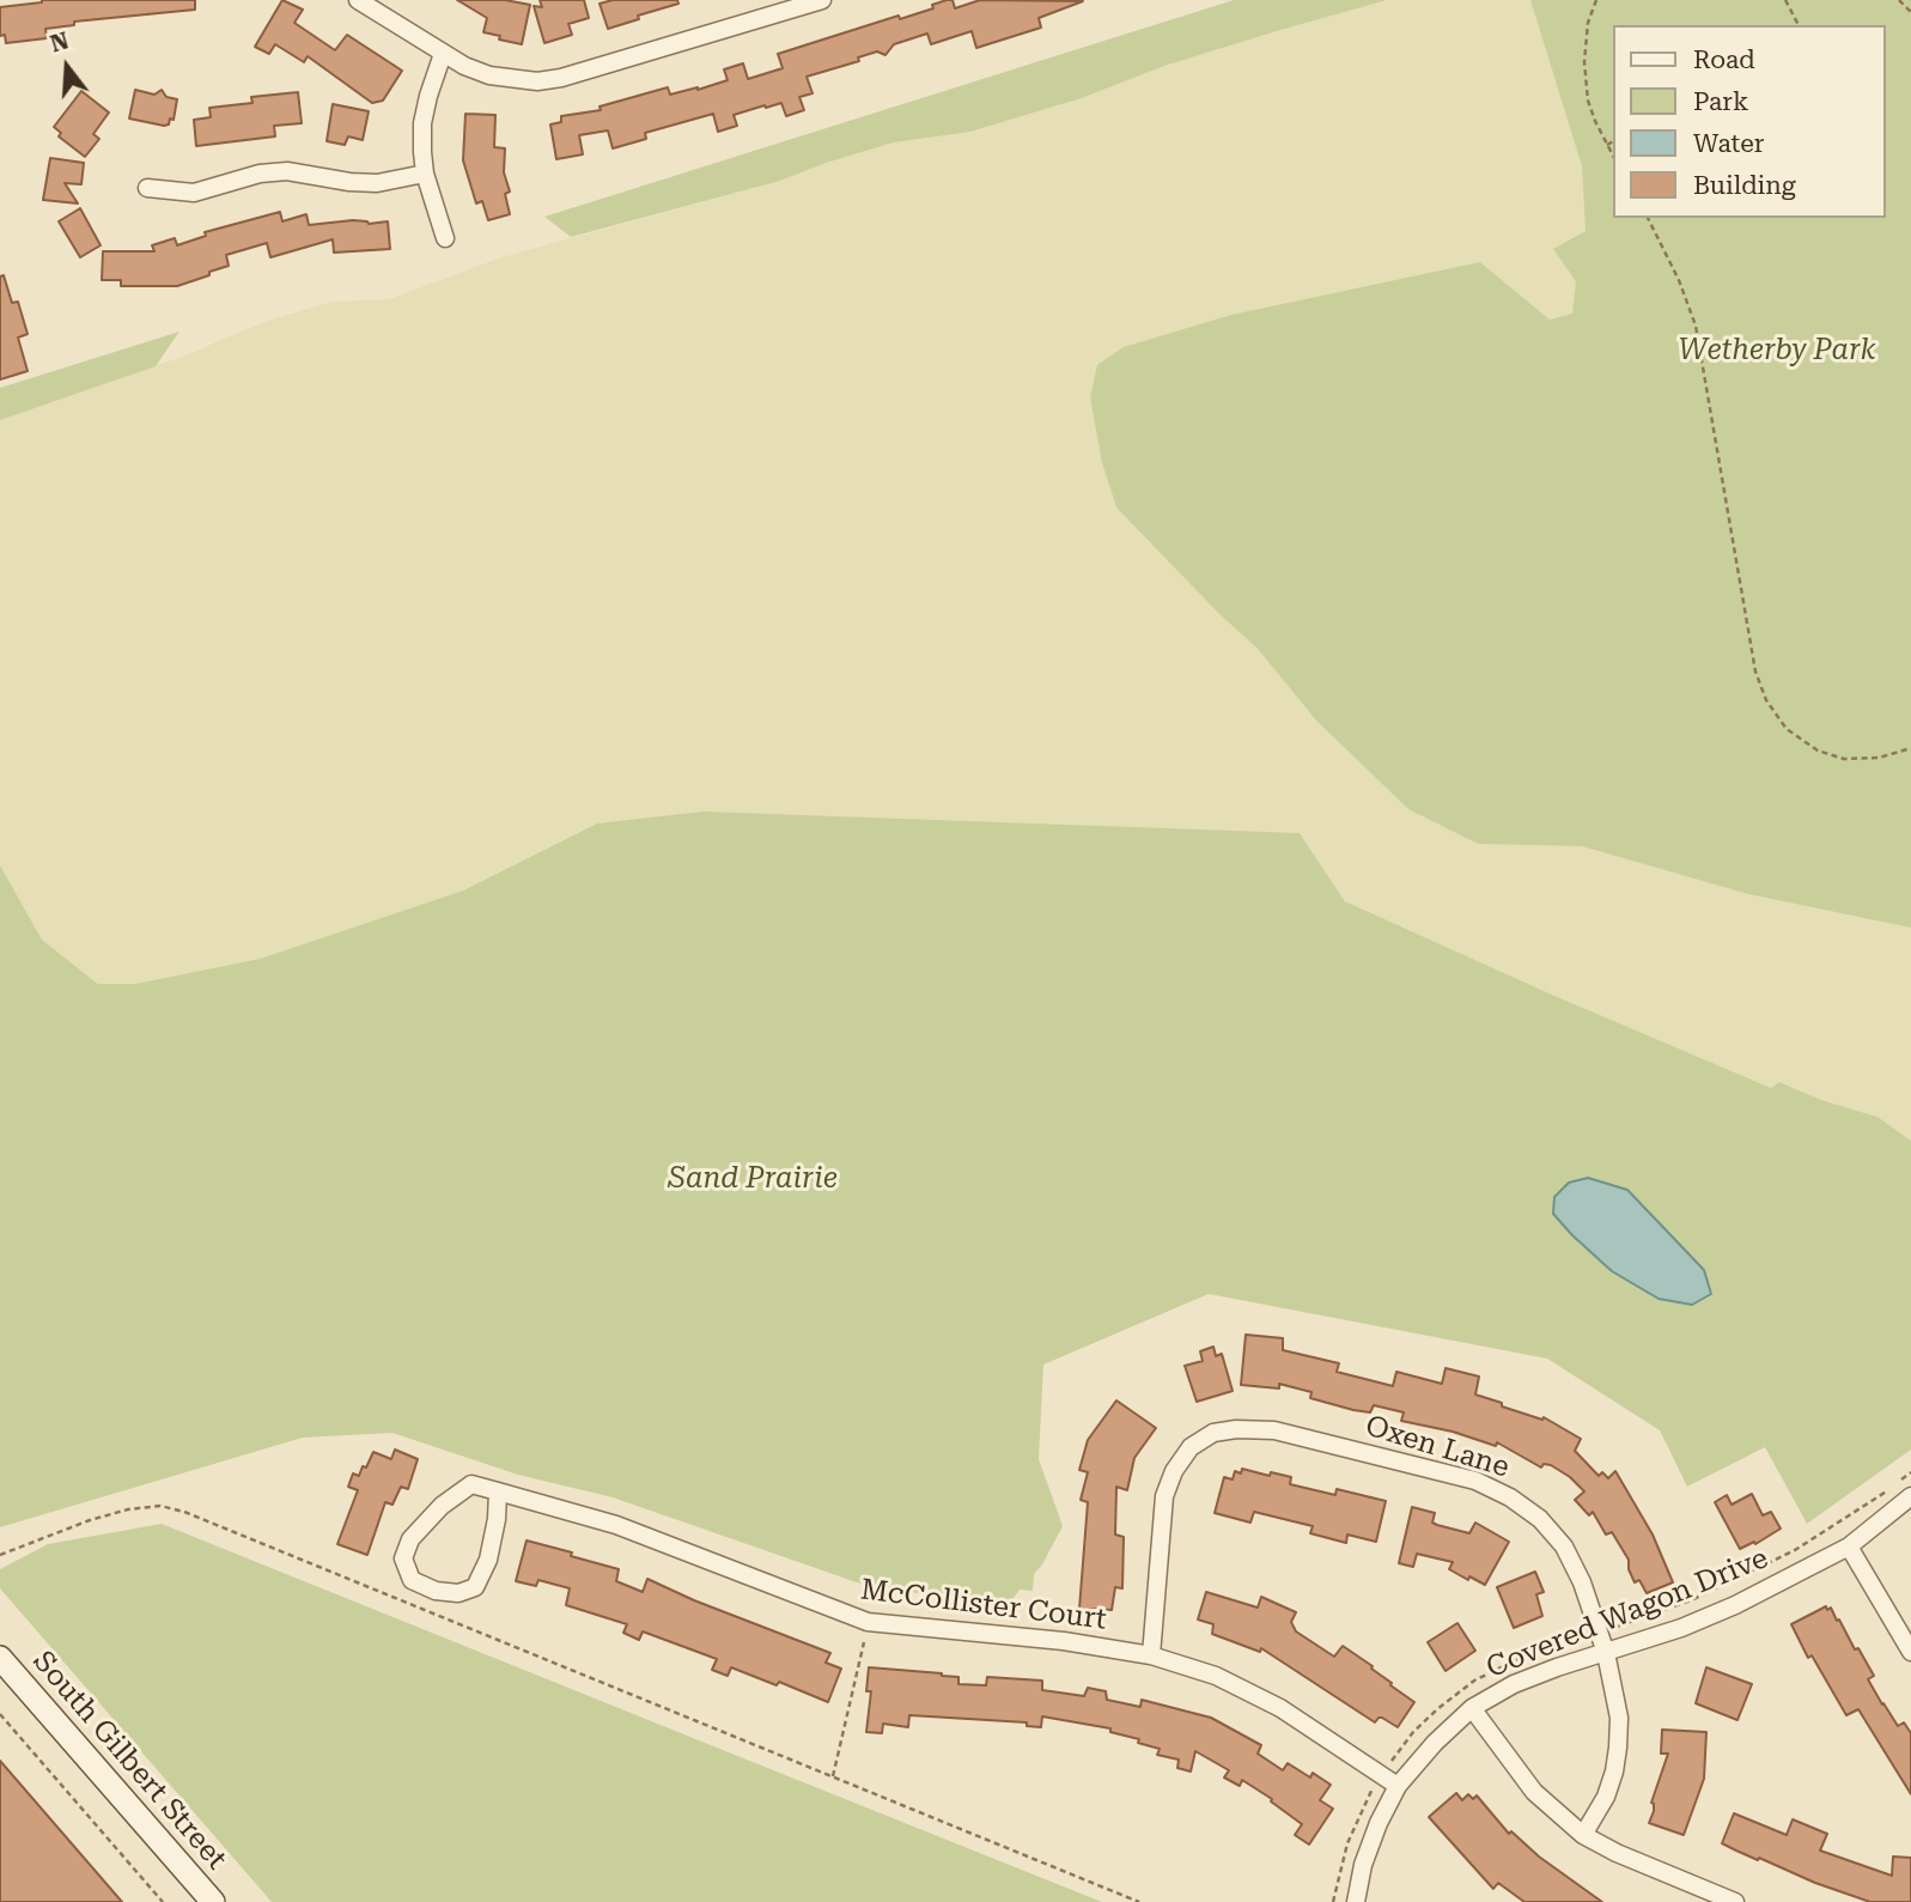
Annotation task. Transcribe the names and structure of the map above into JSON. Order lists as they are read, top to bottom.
{
  "streets": {
    "main road": ["South Gilbert Street"],
    "street": ["Oxen Lane", "McCollister Court", "Covered Wagon Drive"]
  },
  "crossings": [
    ["Oxen Lane", "McCollister Court"],
    ["Oxen Lane", "Covered Wagon Drive"],
    ["McCollister Court", "Covered Wagon Drive"]
  ],
  "parks": ["Wetherby Park", "Sand Prairie"],
  "legend": [
    "Road",
    "Park",
    "Water",
    "Building"
  ],
  "north": "top"
}
